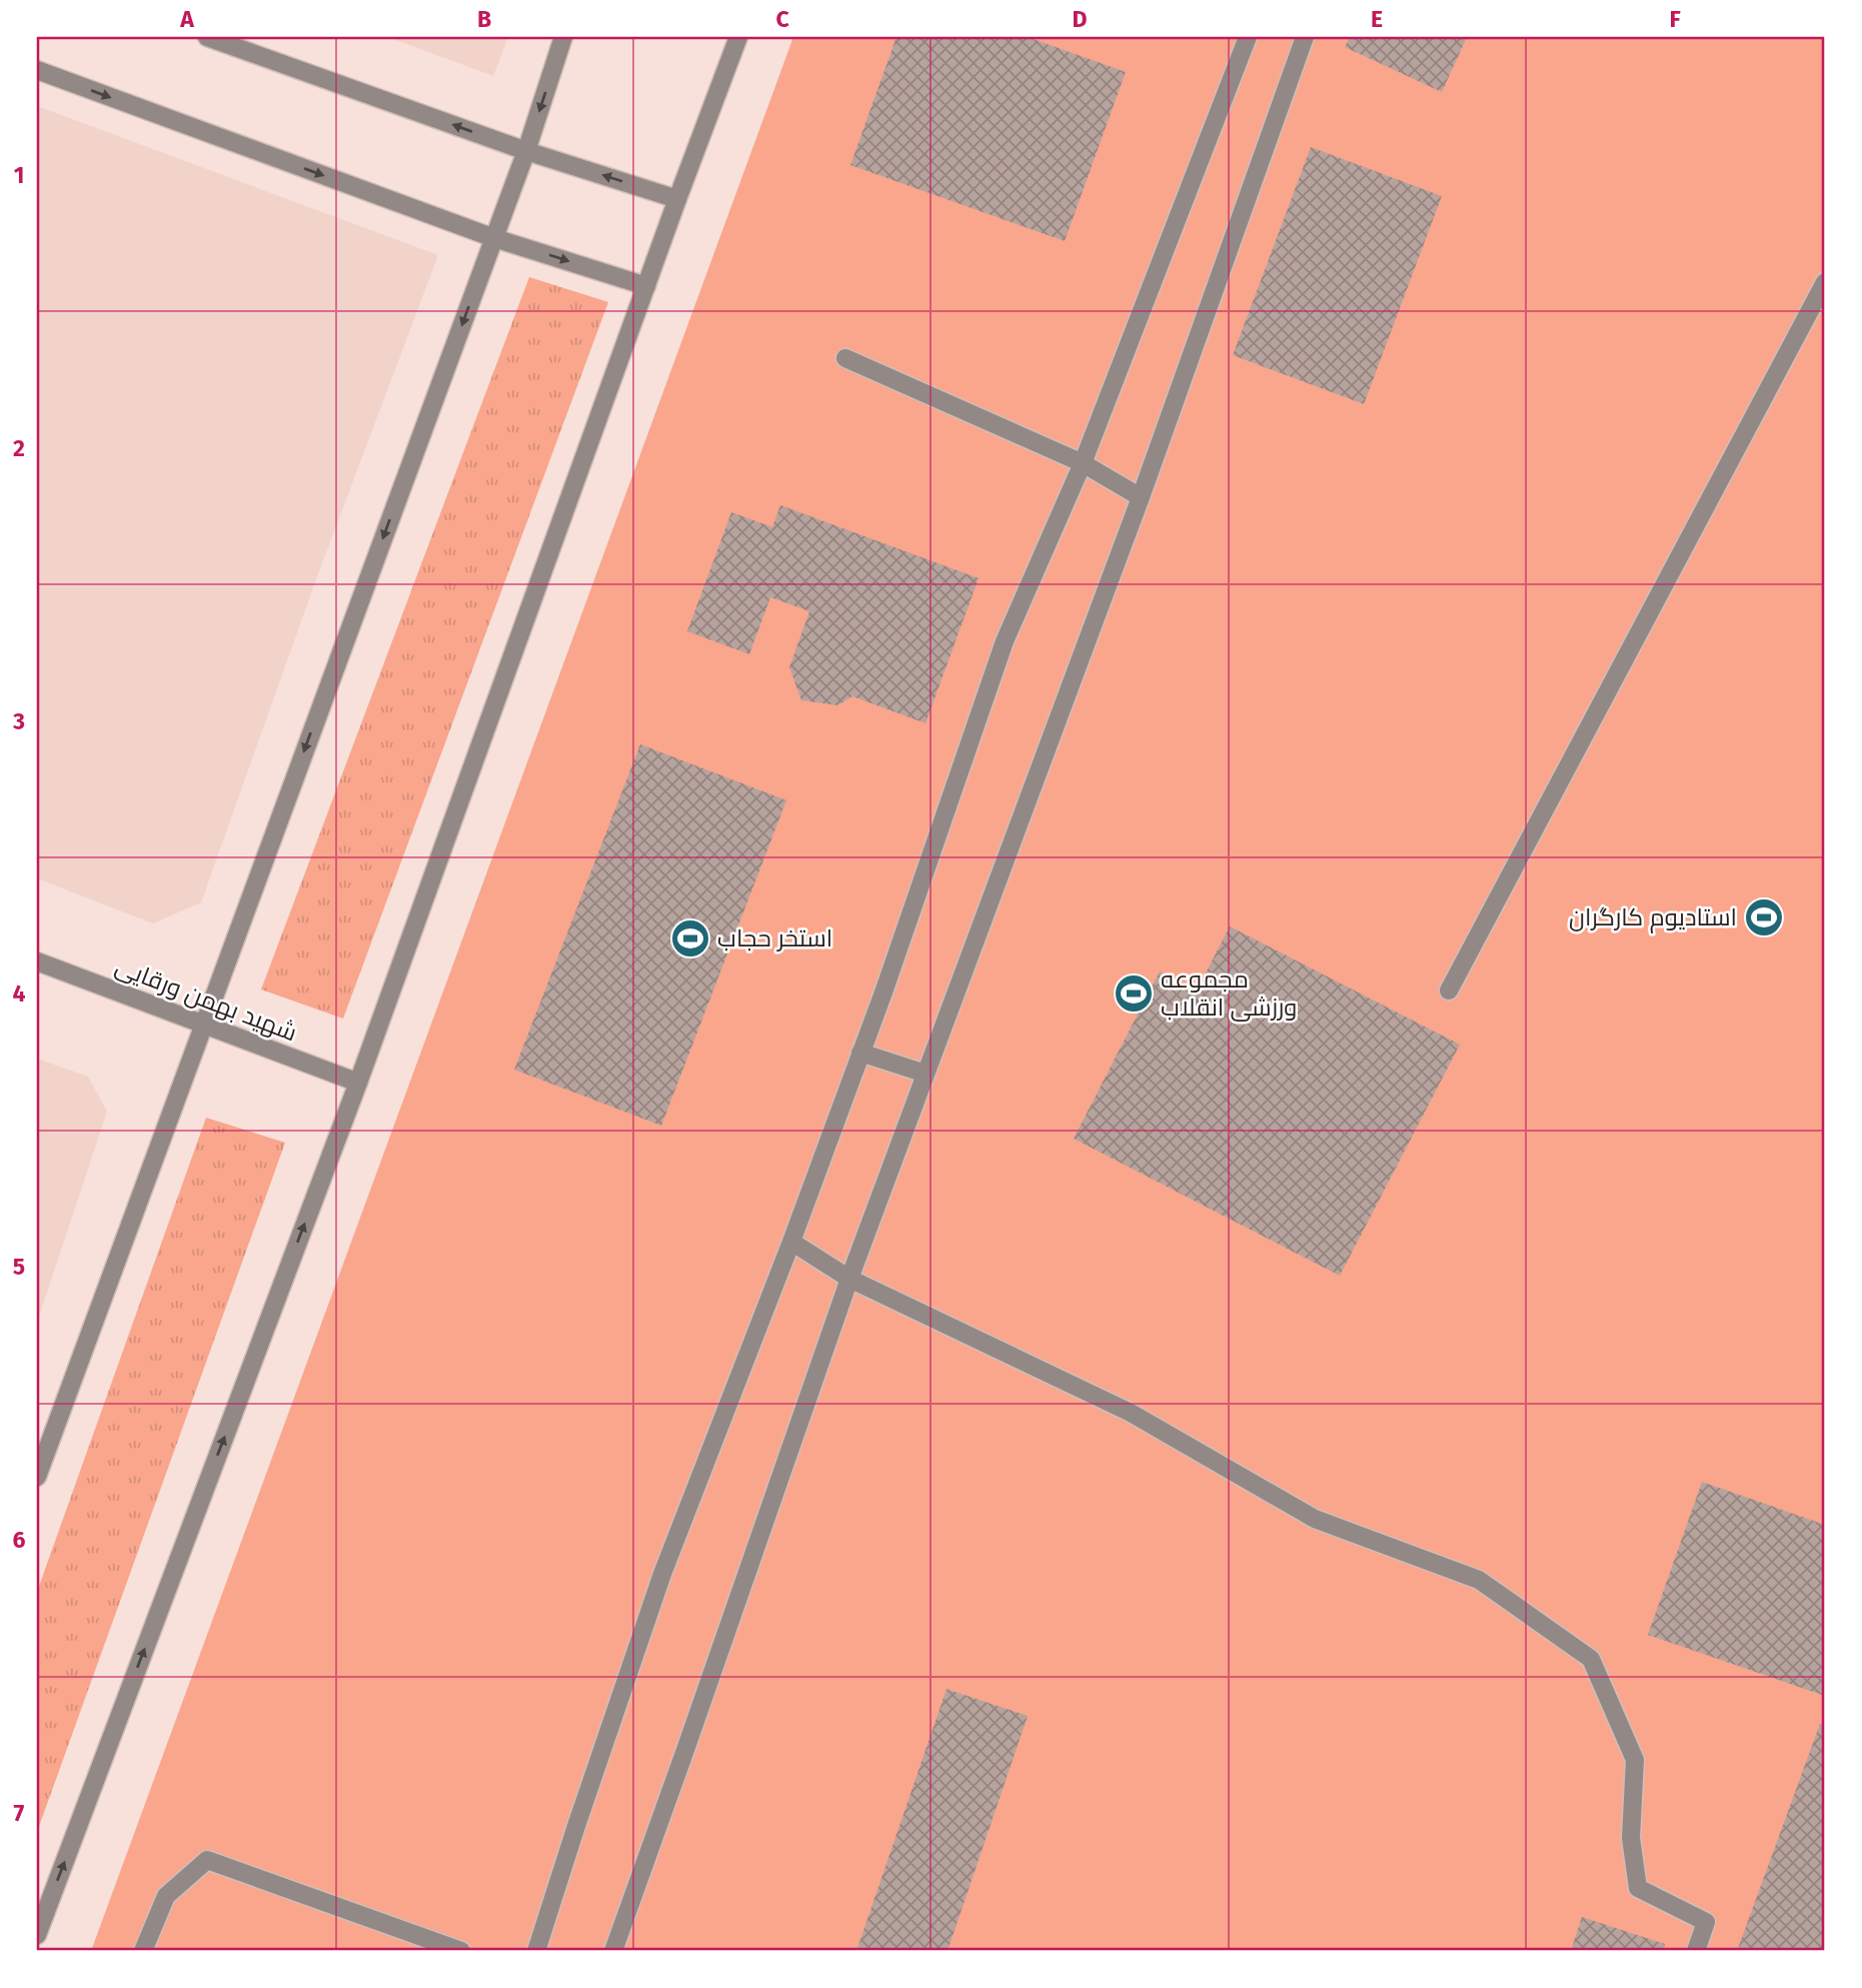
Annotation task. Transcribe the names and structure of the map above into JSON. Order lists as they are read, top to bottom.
{
  "streets": {
    "street": ["شهید بهمن ورقایی"]
  },
  "places": {
    "sports": ["استادیوم کارگران", "استخر حجاب", "مجموعه ورزشی انقلاب"]
  },
  "grid": {
    "columns": [
      "A",
      "B",
      "C",
      "D",
      "E",
      "F"
    ],
    "rows": [
      "1",
      "2",
      "3",
      "4",
      "5",
      "6",
      "7"
    ]
  }
}
